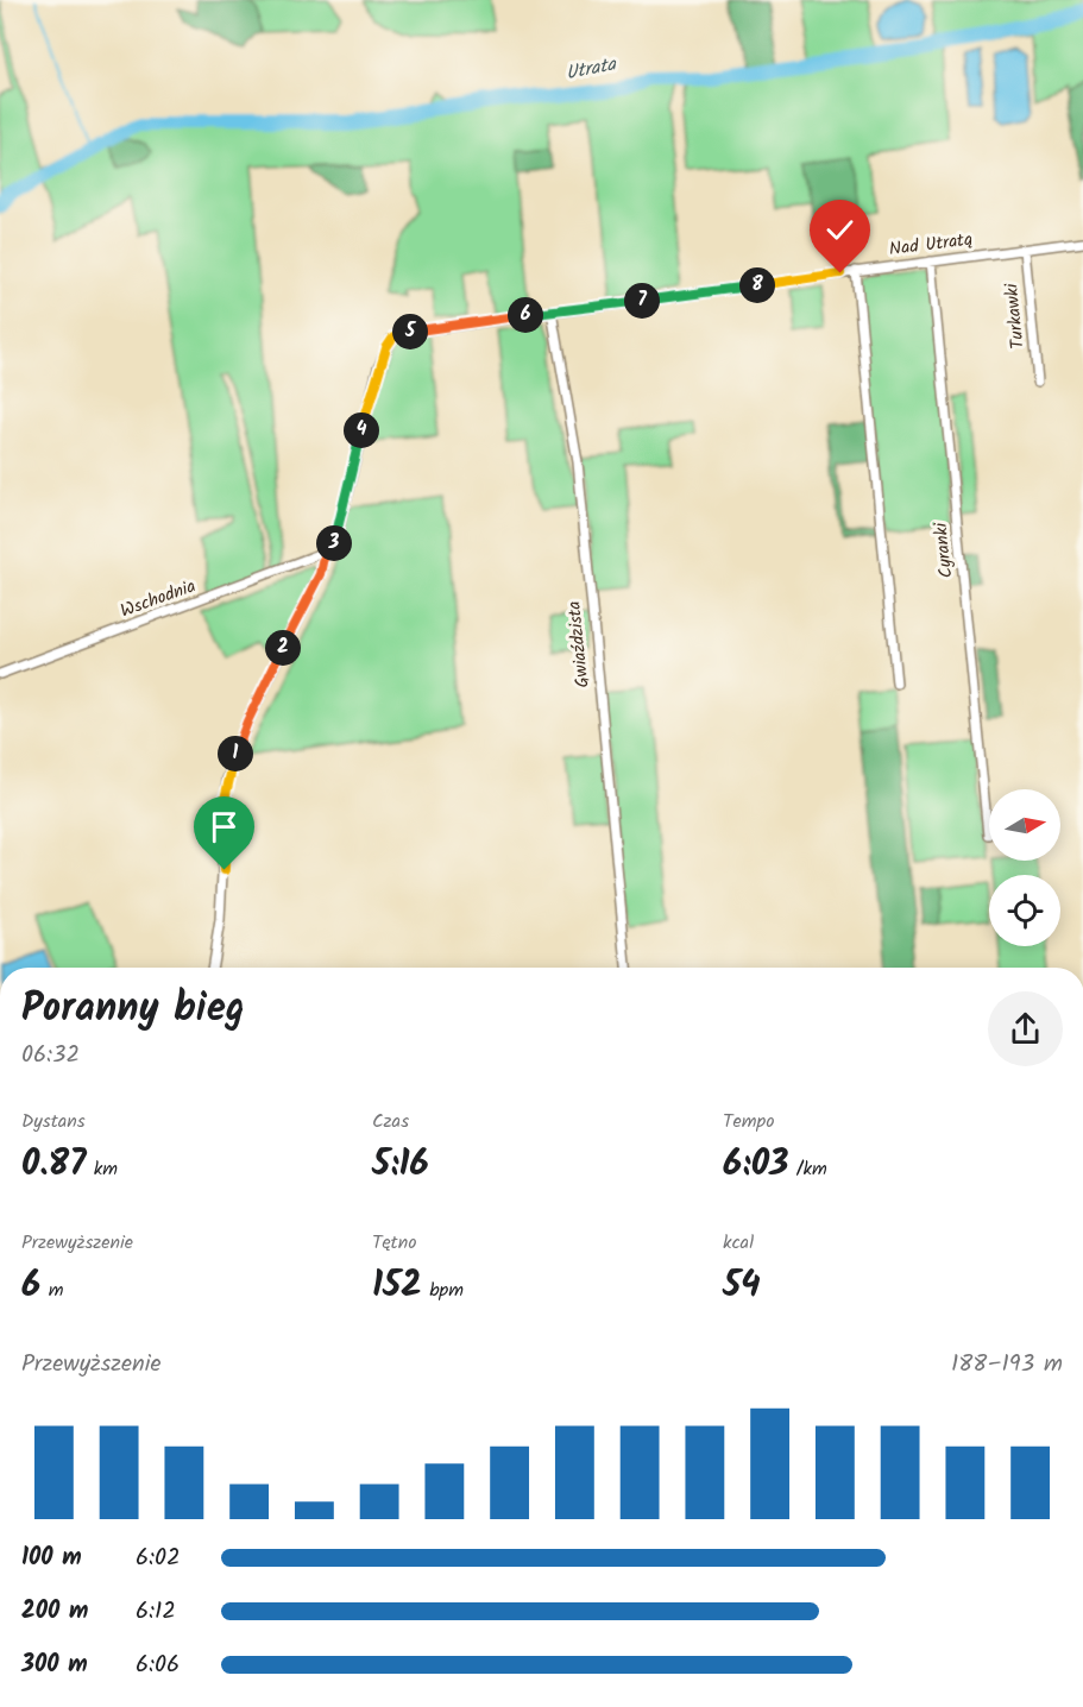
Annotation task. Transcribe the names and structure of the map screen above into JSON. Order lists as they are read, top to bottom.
{
  "streets": {
    "street": [
      "Nad Utratą",
      "Turkawki",
      "Cyranki",
      "Wschodnia",
      "Gwiaździsta"
    ]
  },
  "crossings": [
    ["Nad Utratą", "Turkawki"],
    ["Nad Utratą", "Cyranki"],
    ["Nad Utratą", "Wschodnia"],
    ["Nad Utratą", "Gwiaździsta"]
  ],
  "water": ["Utrata"],
  "north": "right",
  "page": {
    "pins": [
      "8",
      "7",
      "6",
      "5",
      "4",
      "3",
      "2",
      "1"
    ],
    "heading": ["Poranny bieg", "06:32"],
    "stats": [
      ["Dystans", "0.87 km"],
      ["Czas", "5:16"],
      ["Tempo", "6:03 /km"],
      ["Przewyższenie", "6 m"],
      ["Tętno", "152 bpm"],
      ["kcal", "54"]
    ],
    "chart": ["Przewyższenie", "188–193 m"],
    "list": [
      {
        "name": "100 m",
        "note": "6:02"
      },
      {
        "name": "200 m",
        "note": "6:12"
      },
      {
        "name": "300 m",
        "note": "6:06"
      }
    ]
  }
}
